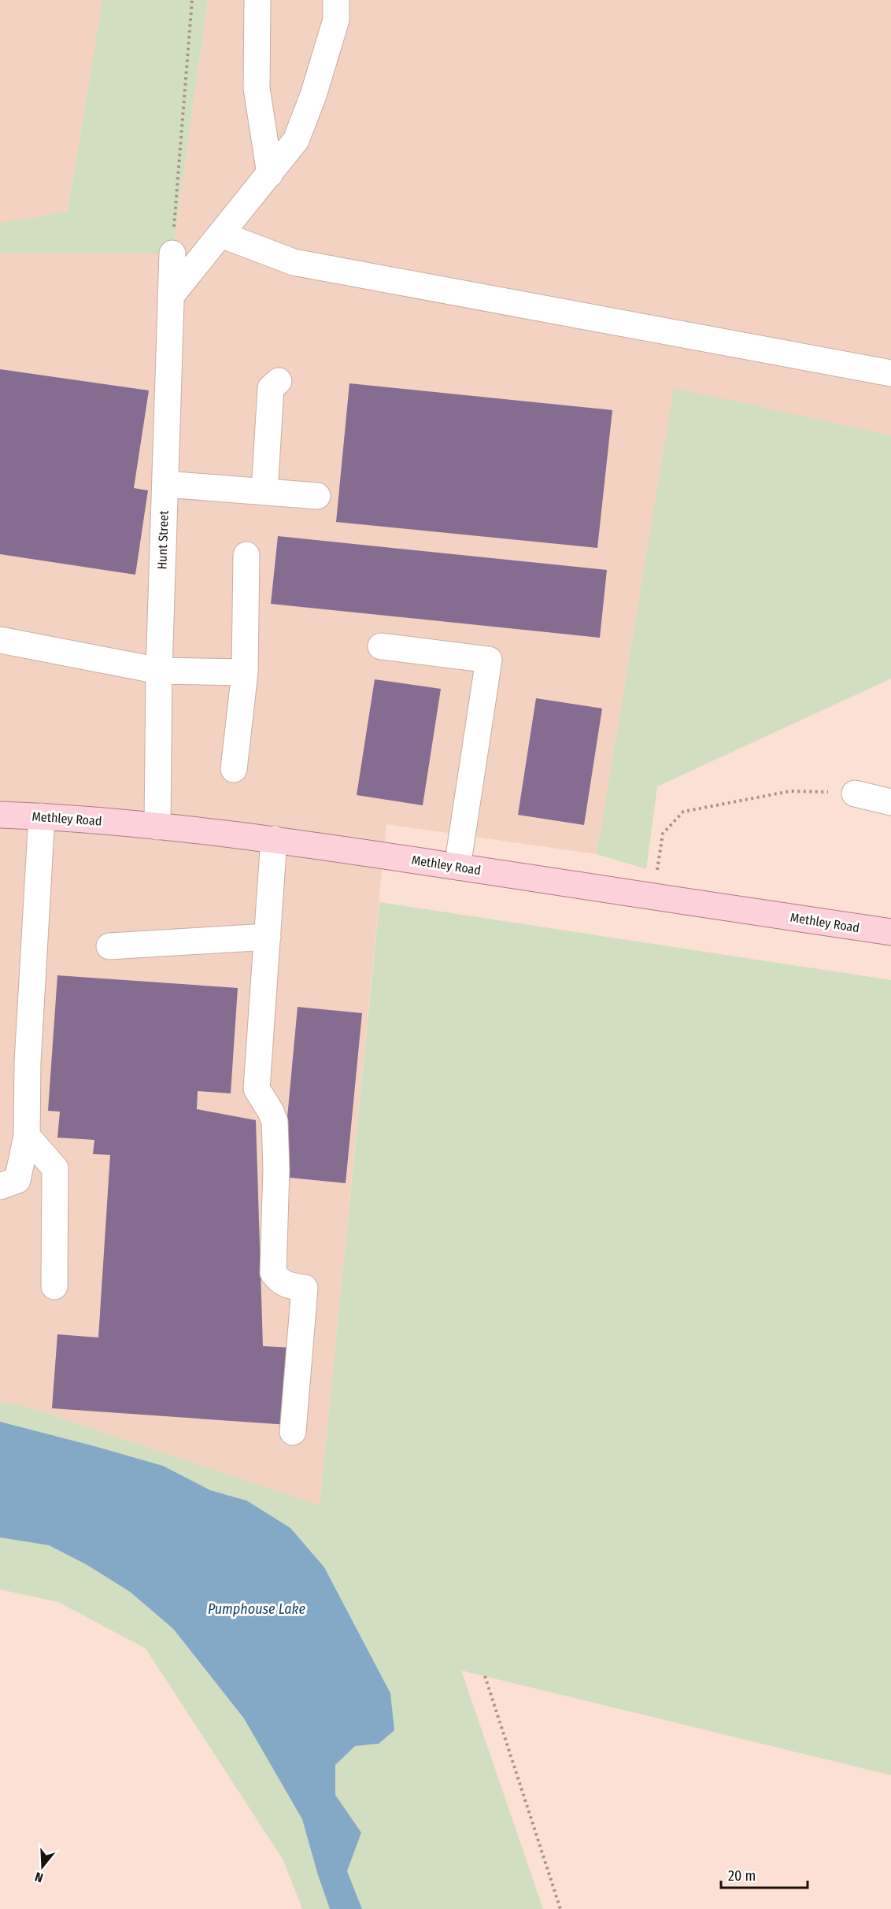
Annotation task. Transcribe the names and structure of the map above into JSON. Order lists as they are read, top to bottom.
{
  "streets": {
    "main road": ["Methley Road"],
    "street": ["Hunt Street"]
  },
  "crossings": [
    ["Hunt Street", "Methley Road"]
  ],
  "water": ["Pumphouse Lake"],
  "scale_bar": "20 m",
  "north": "bottom"
}
